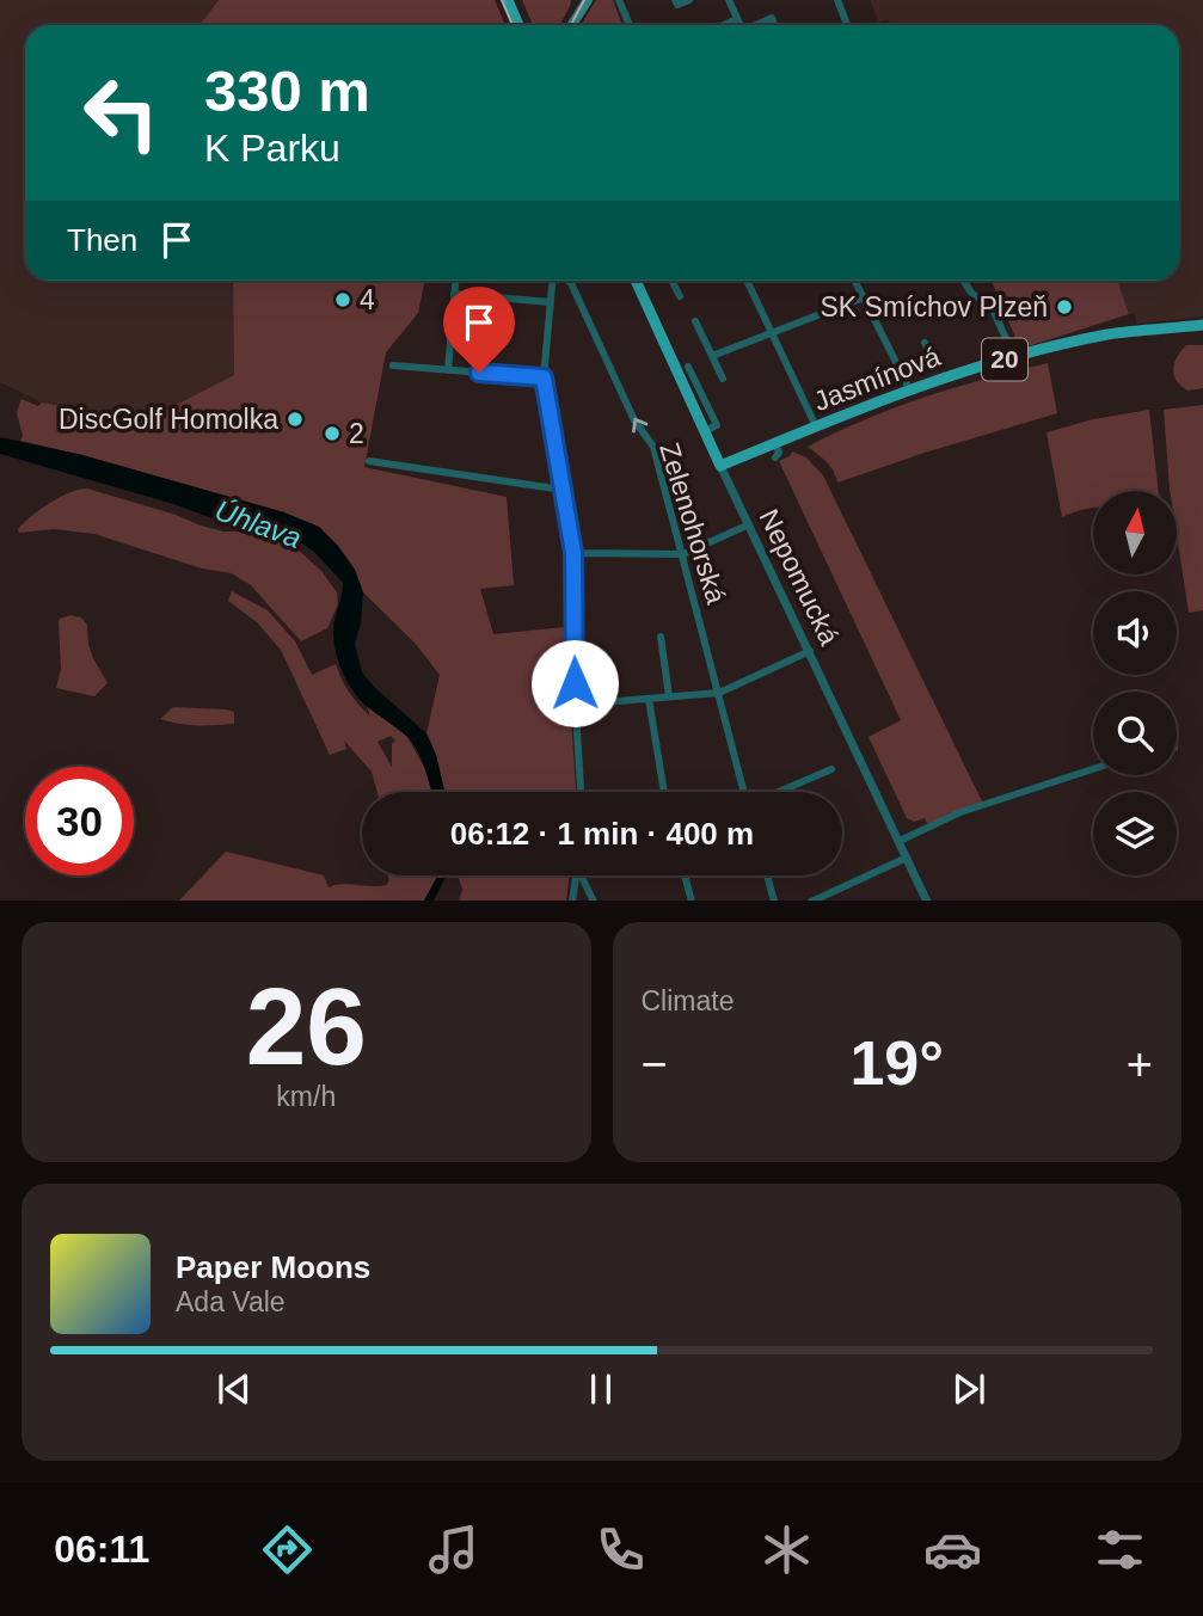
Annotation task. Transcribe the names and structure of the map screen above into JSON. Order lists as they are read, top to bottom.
{
  "streets": {
    "main road": ["20", "Jasmínová", "Nepomucká"],
    "street": ["Zelenohorská"]
  },
  "crossings": [
    ["Jasmínová", "Nepomucká"]
  ],
  "one_way": ["Zelenohorská"],
  "water": ["Úhlava"],
  "places": [
    "4",
    "SK Smíchov Plzeň",
    "DiscGolf Homolka",
    "2"
  ],
  "north": "top",
  "page": {
    "turn": ["330 m", "K Parku"],
    "then": "Then",
    "limit": "30",
    "trip": "06:12 · 1 min · 400 m",
    "tile": [
      ["26", "km/h"],
      "Climate"
    ],
    "heat": ["−", "19°", "+"],
    "song": ["Paper Moons", "Ada Vale"],
    "tabs": "06:11"
  }
}
